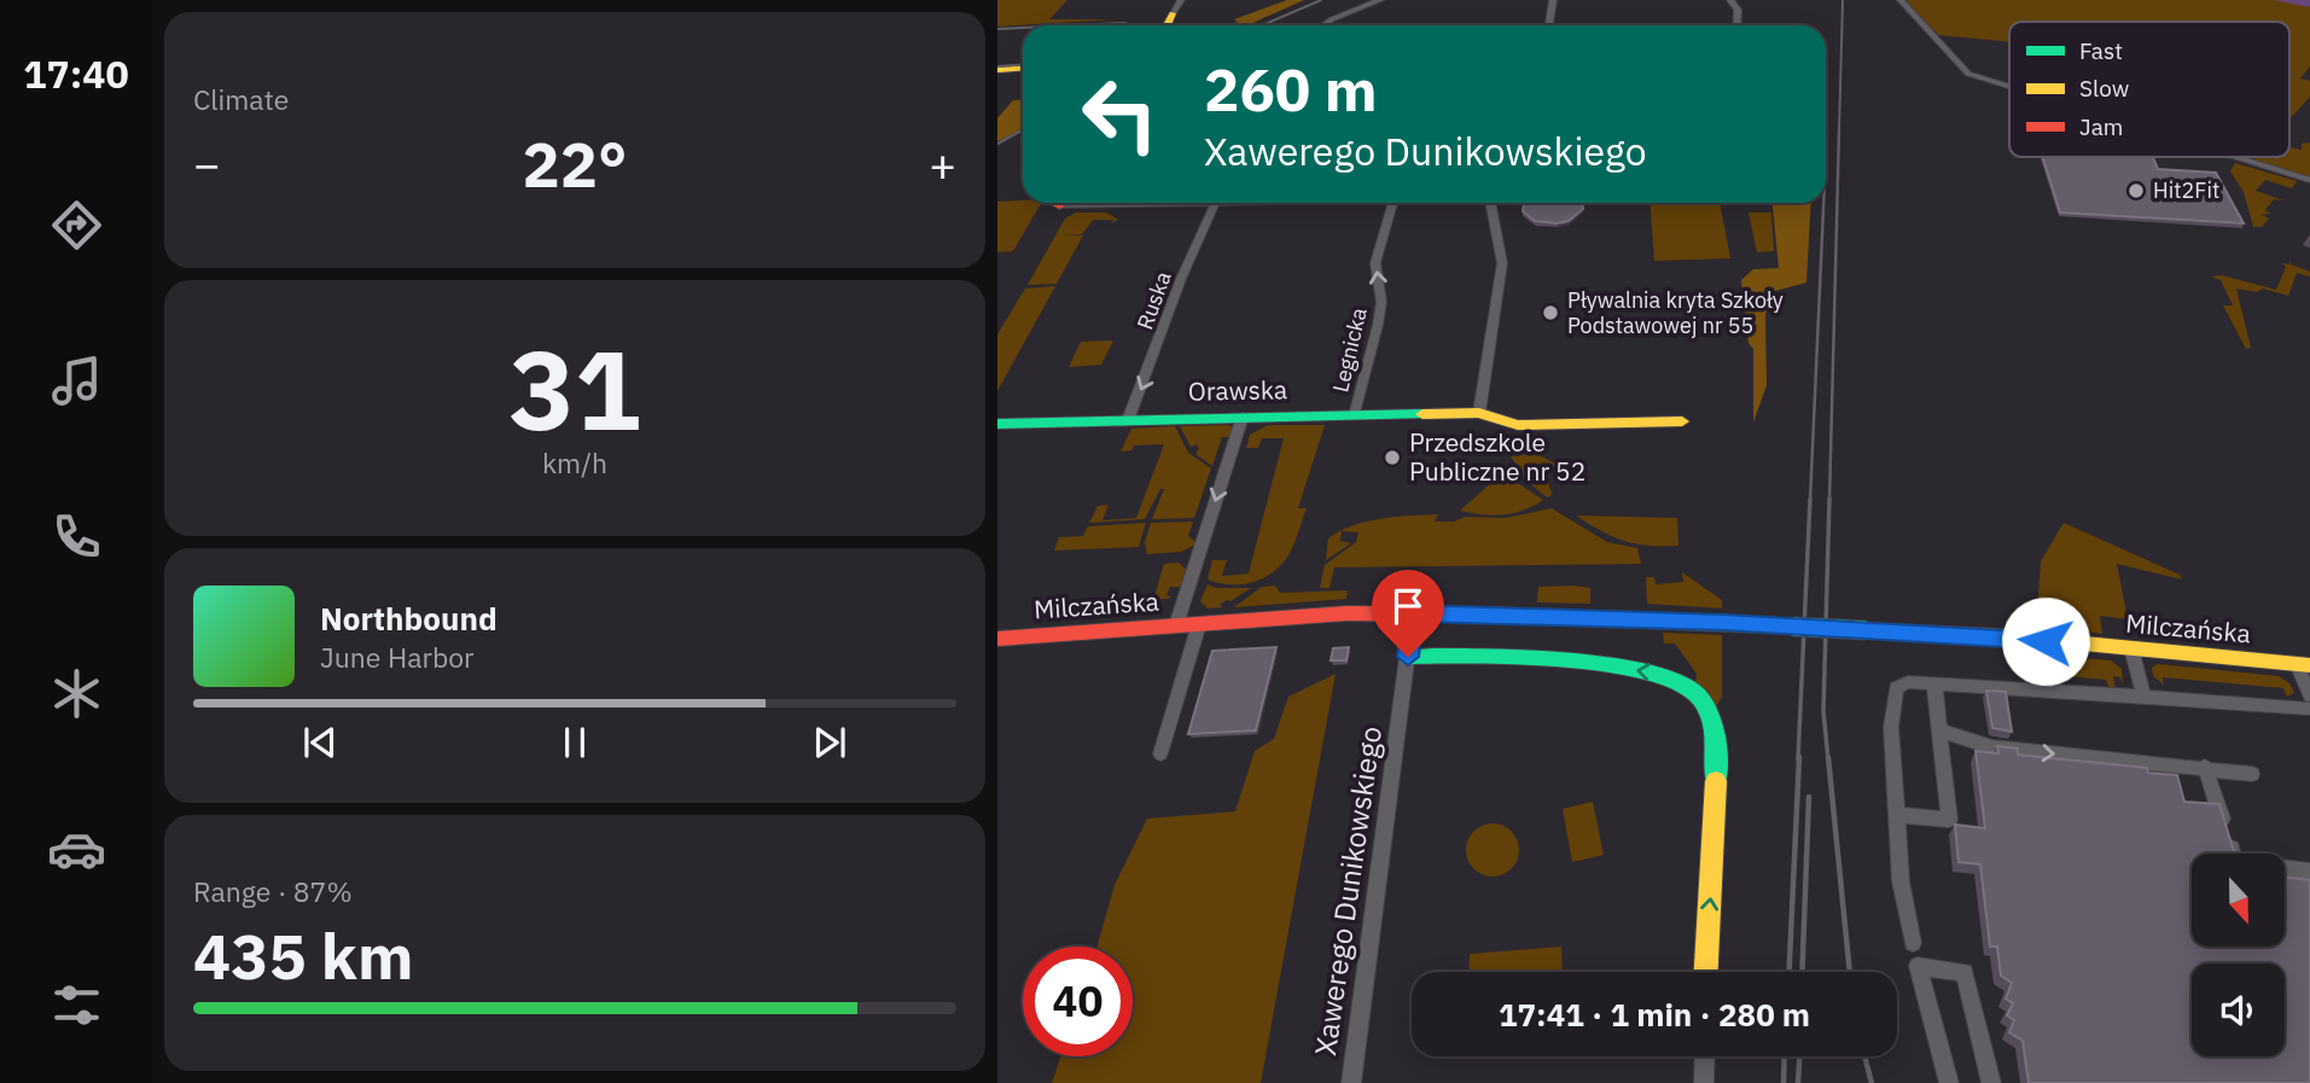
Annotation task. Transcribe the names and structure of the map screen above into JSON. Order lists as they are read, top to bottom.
{
  "streets": {
    "street": [
      "Ruska",
      "Legnicka",
      "Orawska",
      "Milczańska",
      "Xawerego Dunikowskiego"
    ]
  },
  "crossings": [
    ["Ruska", "Orawska"],
    ["Legnicka", "Orawska"],
    ["Milczańska", "Xawerego Dunikowskiego"]
  ],
  "one_way": ["Ruska", "Legnicka"],
  "places": ["Hit2Fit", "Pływalnia kryta Szkoły Podstawowej nr 55", "Przedszkole Publiczne nr 52"],
  "legend": ["Fast", "Slow", "Jam"],
  "north": "bottom",
  "page": {
    "tabs": "17:40",
    "tile": [
      "Climate",
      ["31", "km/h"],
      ["Range · 87%", "435 km"]
    ],
    "turn": ["260 m", "Xawerego Dunikowskiego"],
    "heat": ["−", "22°", "+"],
    "song": ["Northbound", "June Harbor"],
    "limit": "40",
    "trip": "17:41 · 1 min · 280 m"
  }
}
